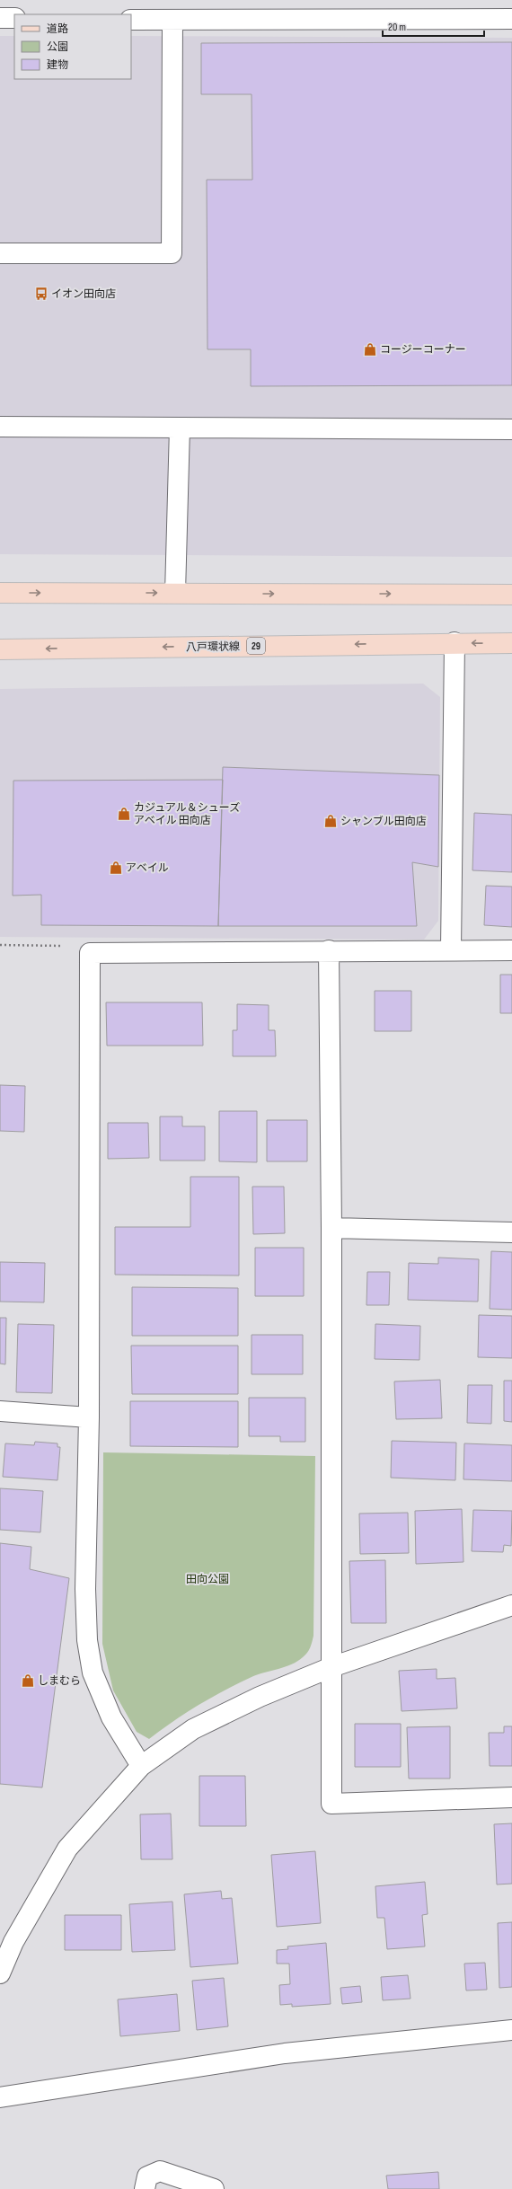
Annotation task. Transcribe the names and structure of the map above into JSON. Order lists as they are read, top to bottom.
{
  "streets": {
    "main road": ["29", "八戸環状線"]
  },
  "parks": ["田向公園"],
  "places": {
    "bus stop": ["イオン田向店"],
    "shop": [
      "コージーコーナー",
      "カジュアル＆シューズ アベイル 田向店",
      "シャンブル田向店",
      "アベイル",
      "しまむら"
    ]
  },
  "legend": ["道路", "公園", "建物"],
  "scale_bar": "20 m"
}
